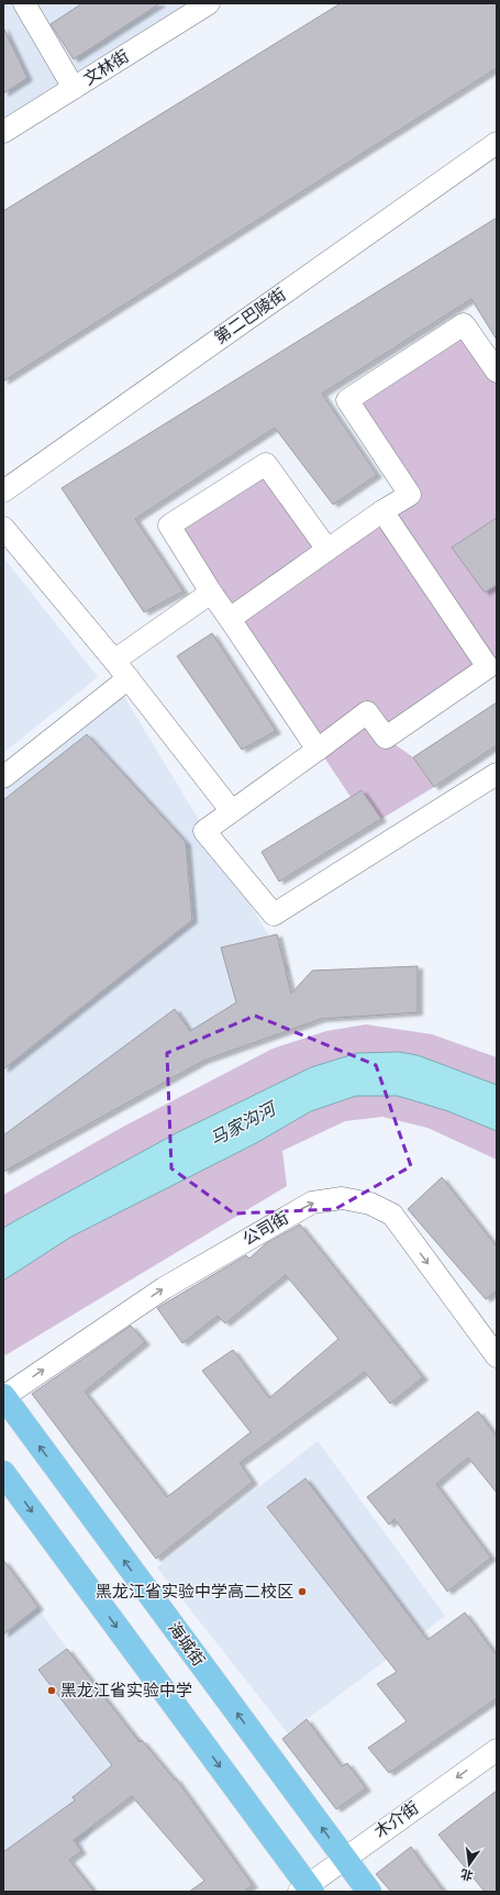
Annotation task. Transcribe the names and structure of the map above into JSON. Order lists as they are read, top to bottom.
{
  "streets": {
    "main road": ["海城街"],
    "street": [
      "文林街",
      "第二巴陵街",
      "公司街",
      "木介街"
    ]
  },
  "crossings": [
    ["公司街", "海城街"],
    ["海城街", "木介街"]
  ],
  "one_way": ["木介街"],
  "water": ["马家沟河"],
  "places": ["黑龙江省实验中学高二校区", "黑龙江省实验中学"],
  "north": "bottom"
}
